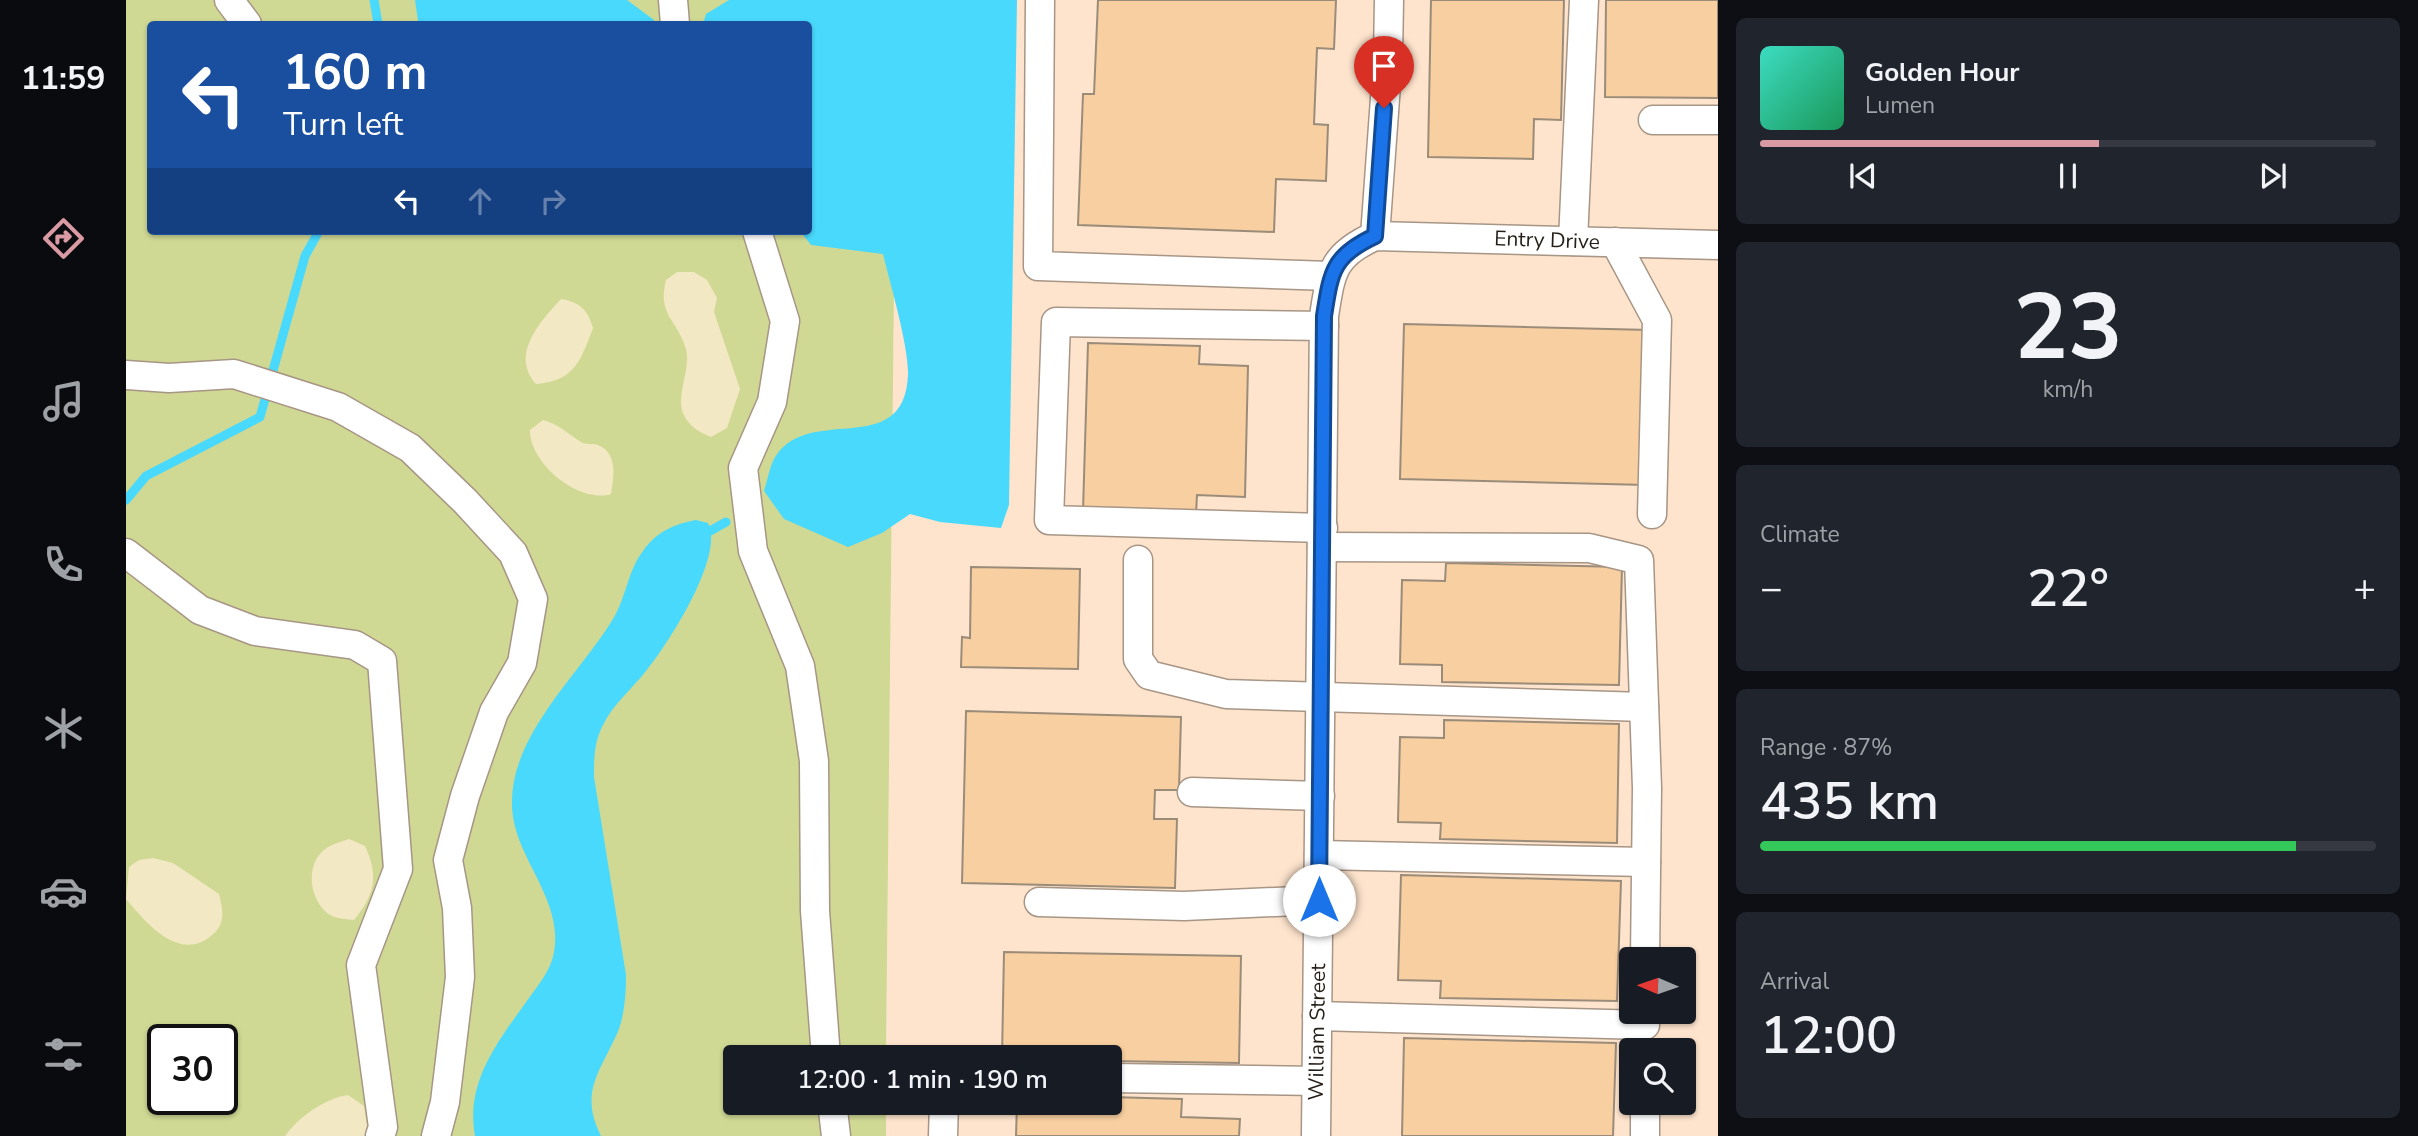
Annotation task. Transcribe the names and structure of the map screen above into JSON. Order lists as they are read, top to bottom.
{
  "streets": {
    "street": ["Entry Drive", "William Street"]
  },
  "crossings": [
    ["Entry Drive", "William Street"]
  ],
  "north": "left",
  "page": {
    "tabs": "11:59",
    "turn": ["160 m", "Turn left"],
    "song": ["Golden Hour", "Lumen"],
    "tile": [
      ["23", "km/h"],
      "Climate",
      ["Range · 87%", "435 km"],
      ["Arrival", "12:00"]
    ],
    "heat": ["−", "22°", "+"],
    "limit": "30",
    "trip": "12:00 · 1 min · 190 m"
  }
}
